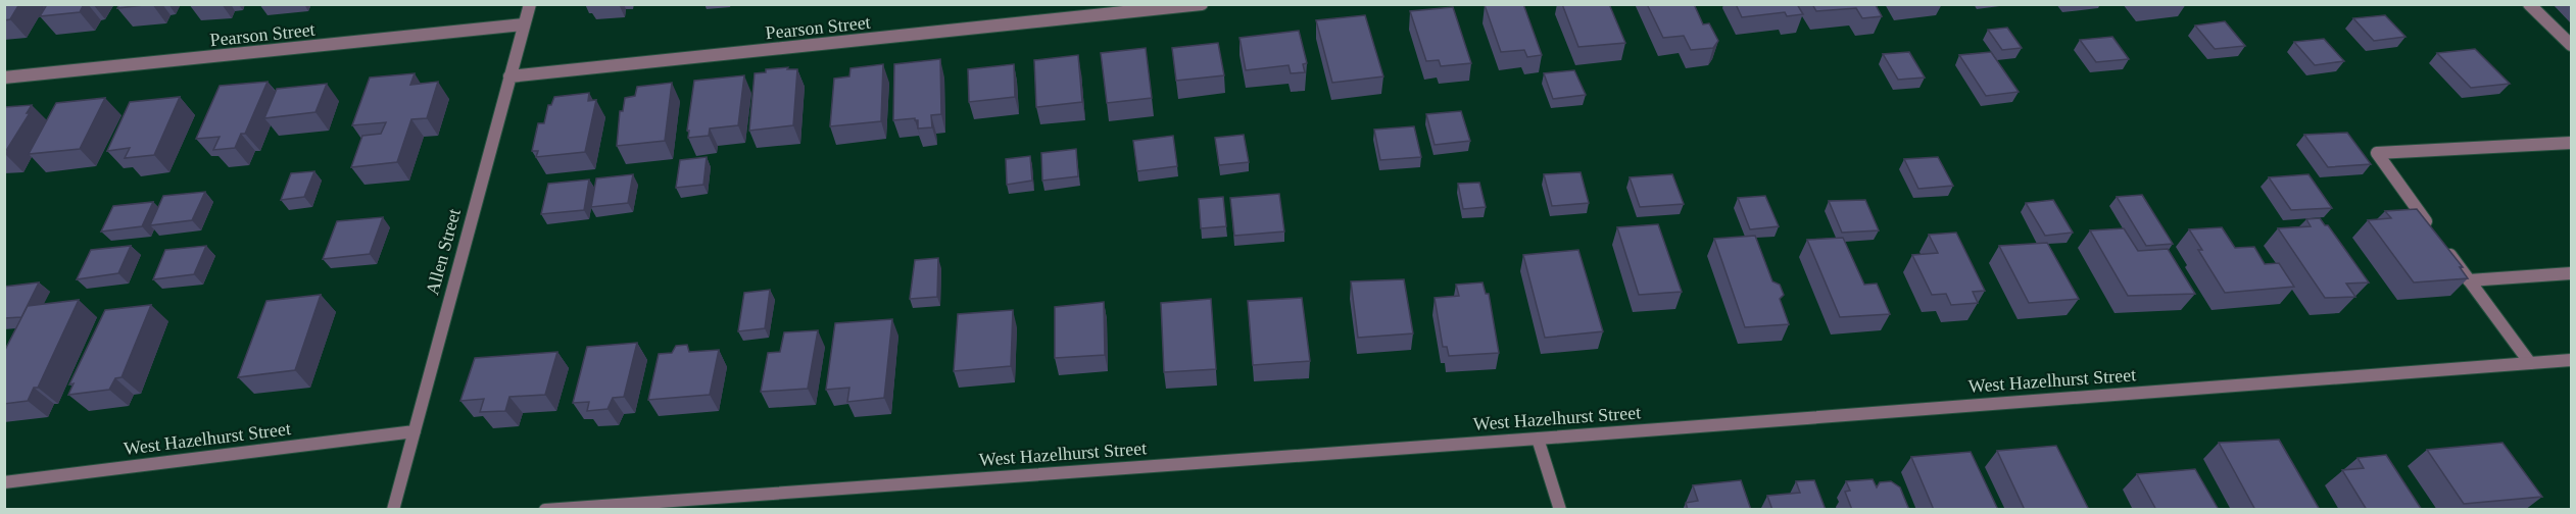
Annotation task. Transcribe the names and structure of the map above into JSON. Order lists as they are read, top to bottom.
{
  "streets": {
    "street": ["Pearson Street", "Allen Street", "West Hazelhurst Street"]
  },
  "crossings": [
    ["Pearson Street", "Allen Street"],
    ["Allen Street", "West Hazelhurst Street"]
  ]
}
